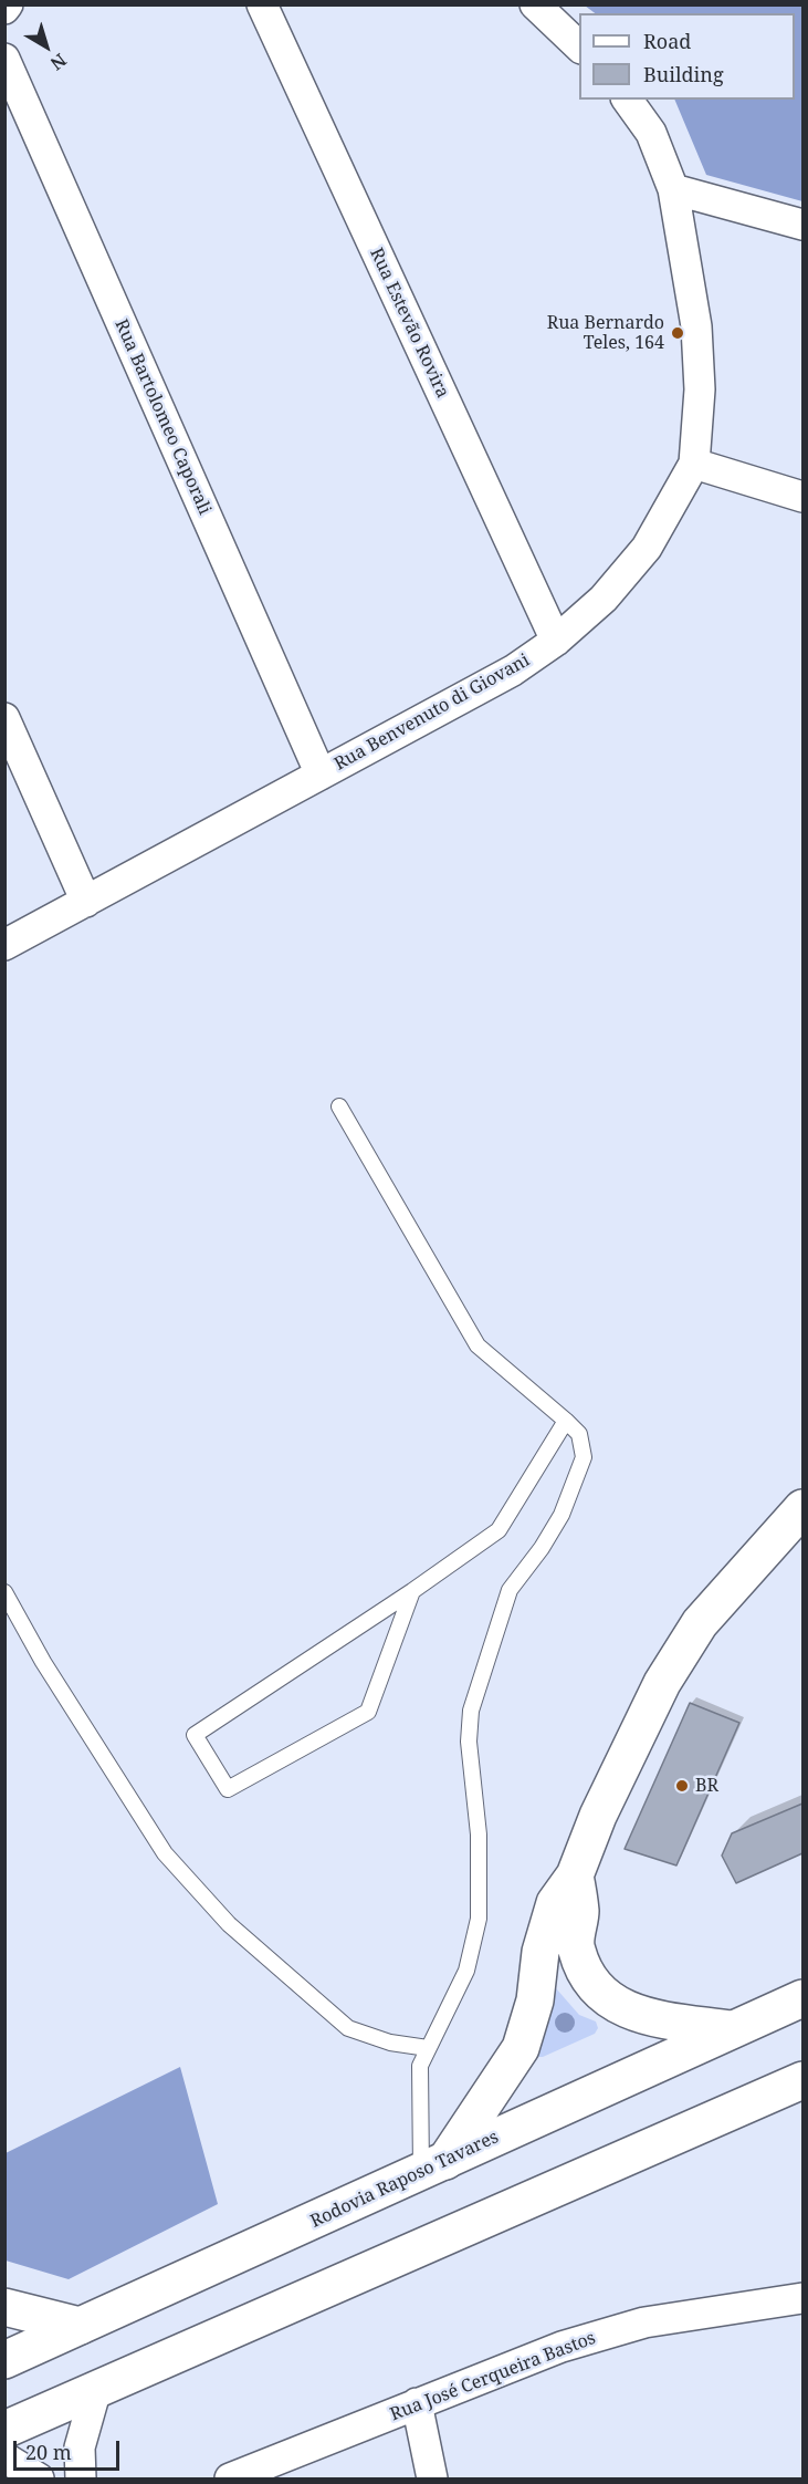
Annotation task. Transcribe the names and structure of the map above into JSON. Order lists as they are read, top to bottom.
{
  "streets": {
    "main road": ["Rodovia Raposo Tavares"],
    "street": [
      "Rua Estevão Rovira",
      "Rua Bartolomeo Caporali",
      "Rua Benvenuto di Giovani",
      "Rua José Cerqueira Bastos"
    ]
  },
  "crossings": [
    ["Rua Estevão Rovira", "Rua Benvenuto di Giovani"],
    ["Rua Bartolomeo Caporali", "Rua Benvenuto di Giovani"]
  ],
  "places": ["Rua Bernardo Teles, 164", "BR"],
  "legend": ["Road", "Building"],
  "scale_bar": "20 m",
  "north": "bottom right"
}
